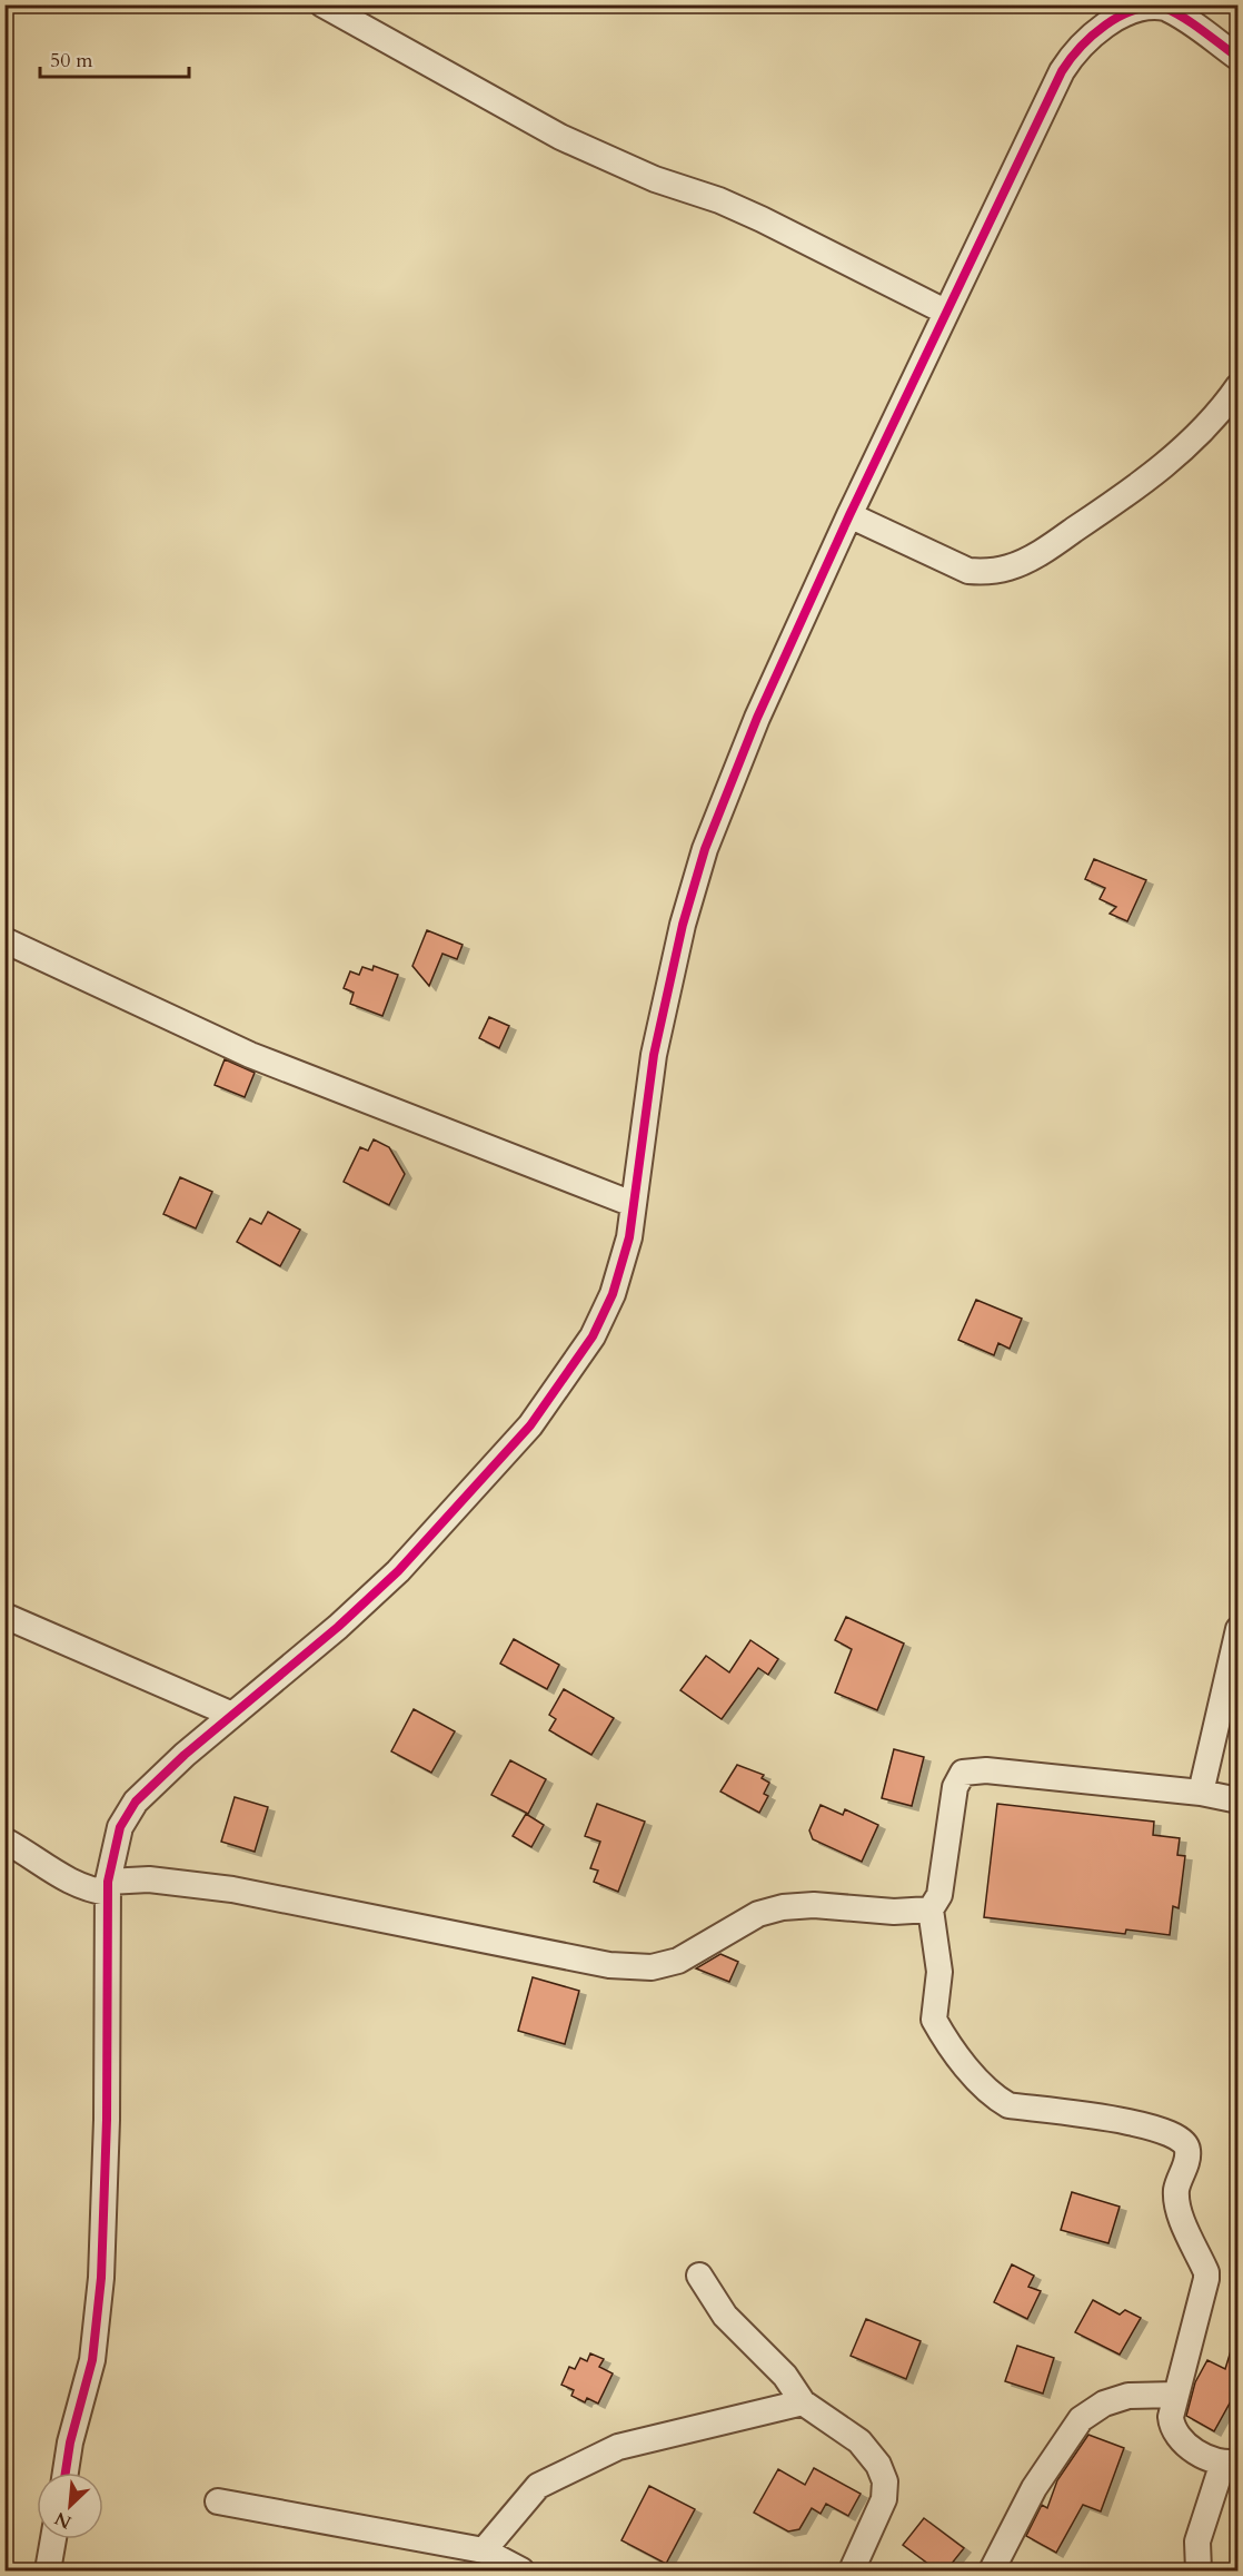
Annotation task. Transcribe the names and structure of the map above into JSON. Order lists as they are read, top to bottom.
{
  "scale_bar": "50 m",
  "north": "bottom left"
}
